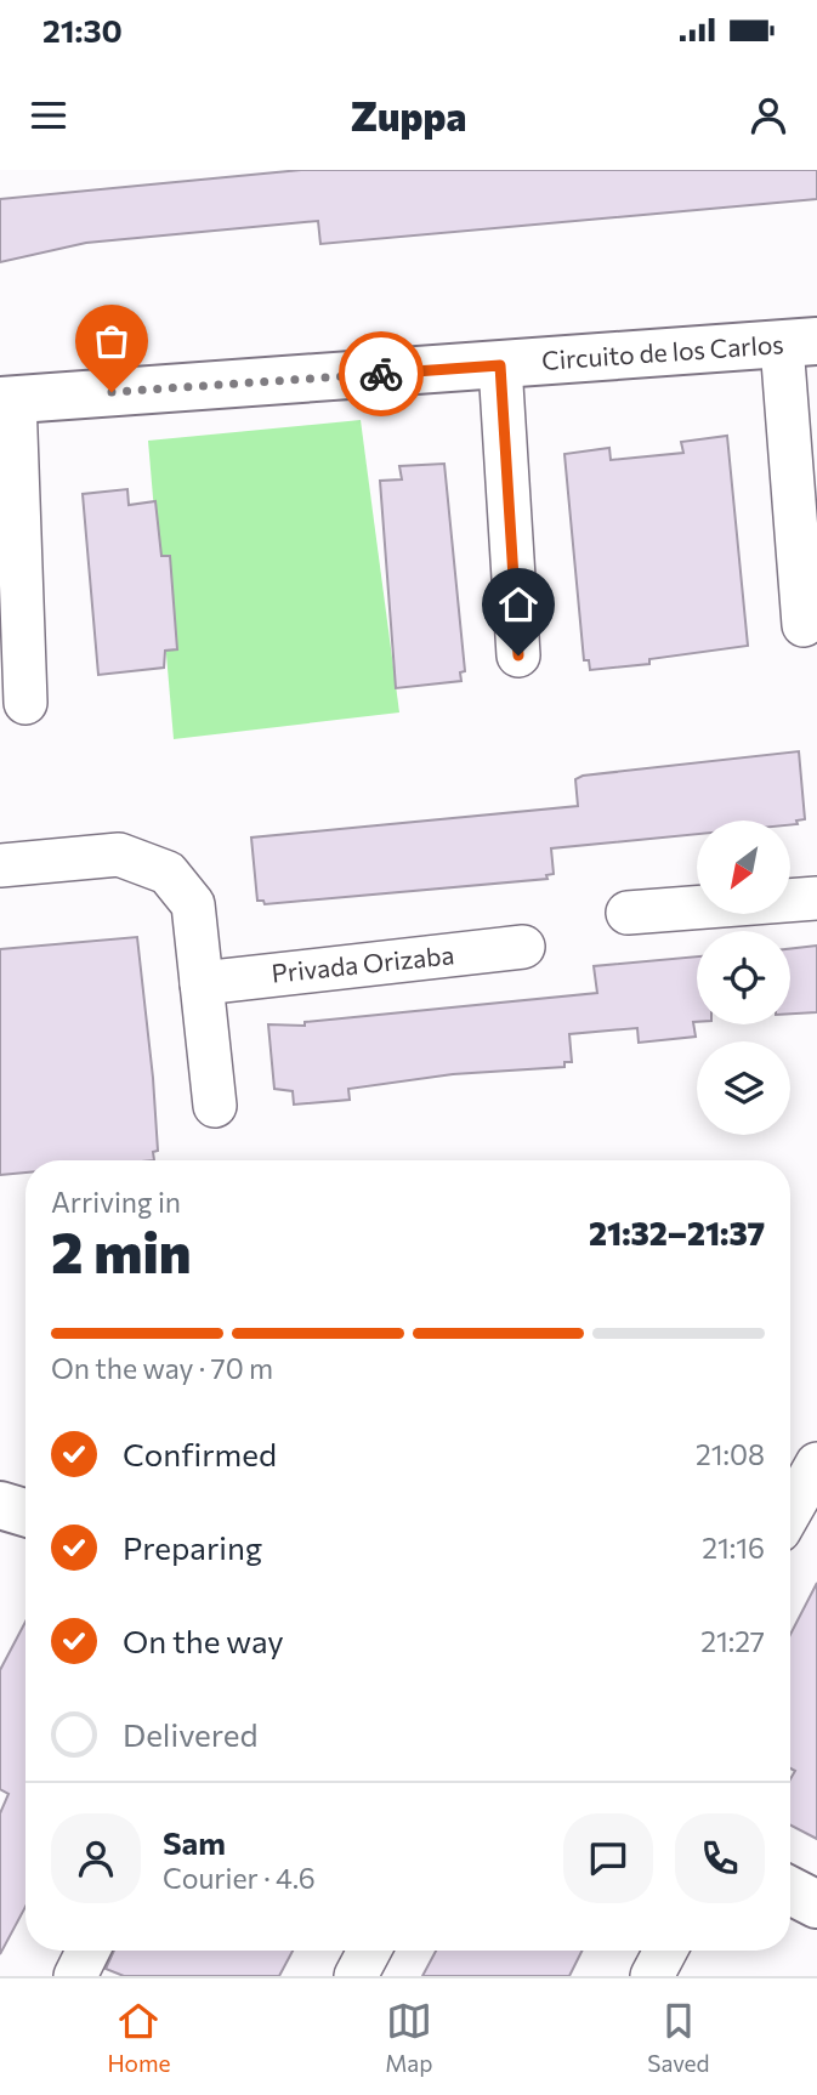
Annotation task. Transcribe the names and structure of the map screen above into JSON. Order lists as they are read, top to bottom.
{
  "streets": {
    "street": ["Circuito de los Carlos", "Privada Orizaba"]
  },
  "north": "bottom left",
  "page": {
    "status": "21:30",
    "header": "Zuppa",
    "heading": ["2 min", "Arriving in", "21:32–21:37"],
    "panel": ["Sam", "Courier · 4.6"],
    "bar": "On the way · 70 m",
    "list": [
      ["Confirmed", "21:08"],
      ["Preparing", "21:16"],
      ["On the way", "21:27"],
      "Delivered"
    ],
    "tabs": ["Home", "Map", "Saved"]
  }
}
